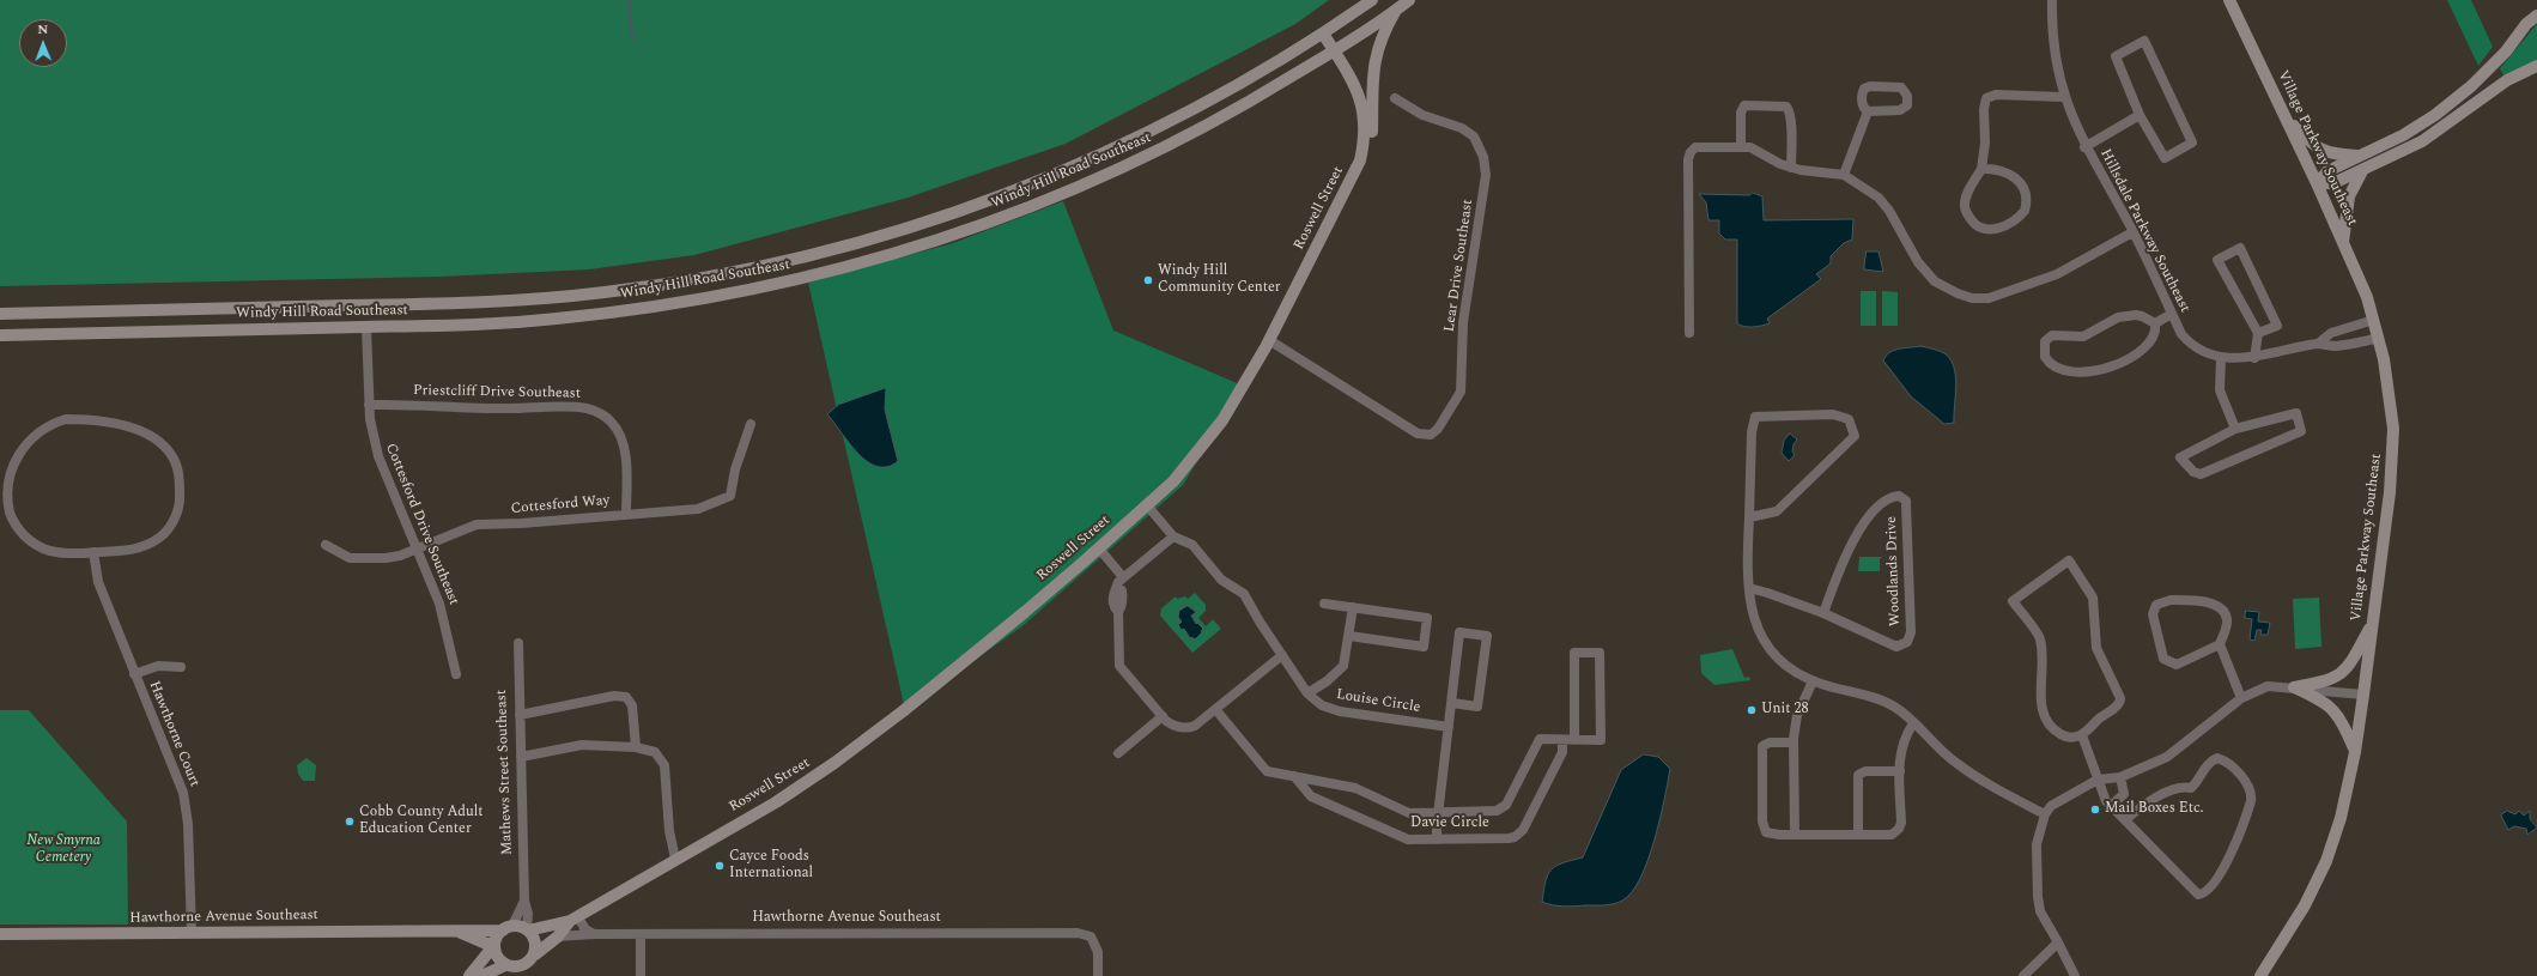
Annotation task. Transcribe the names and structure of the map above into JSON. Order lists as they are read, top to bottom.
{
  "streets": {
    "street": [
      "Village Parkway Southeast",
      "Windy Hill Road Southeast",
      "Roswell Street",
      "Hillsdale Parkway Southeast",
      "Lear Drive Southeast",
      "Priestcliff Drive Southeast",
      "Cottesford Way",
      "Cottesford Drive Southeast",
      "Woodlands Drive",
      "Louise Circle",
      "Hawthorne Court",
      "Mathews Street Southeast",
      "Davie Circle",
      "Hawthorne Avenue Southeast"
    ]
  },
  "crossings": [
    ["Village Parkway Southeast", "Hillsdale Parkway Southeast"],
    ["Windy Hill Road Southeast", "Roswell Street"],
    ["Windy Hill Road Southeast", "Cottesford Drive Southeast"],
    ["Roswell Street", "Lear Drive Southeast"],
    ["Roswell Street", "Mathews Street Southeast"],
    ["Roswell Street", "Hawthorne Avenue Southeast"],
    ["Priestcliff Drive Southeast", "Cottesford Way"],
    ["Priestcliff Drive Southeast", "Cottesford Drive Southeast"],
    ["Cottesford Way", "Cottesford Drive Southeast"],
    ["Hawthorne Court", "Hawthorne Avenue Southeast"],
    ["Mathews Street Southeast", "Hawthorne Avenue Southeast"]
  ],
  "parks": ["New Smyrna Cemetery"],
  "places": [
    "Windy Hill Community Center",
    "Unit 28",
    "Mail Boxes Etc.",
    "Cobb County Adult Education Center",
    "Cayce Foods International"
  ],
  "north": "top"
}
